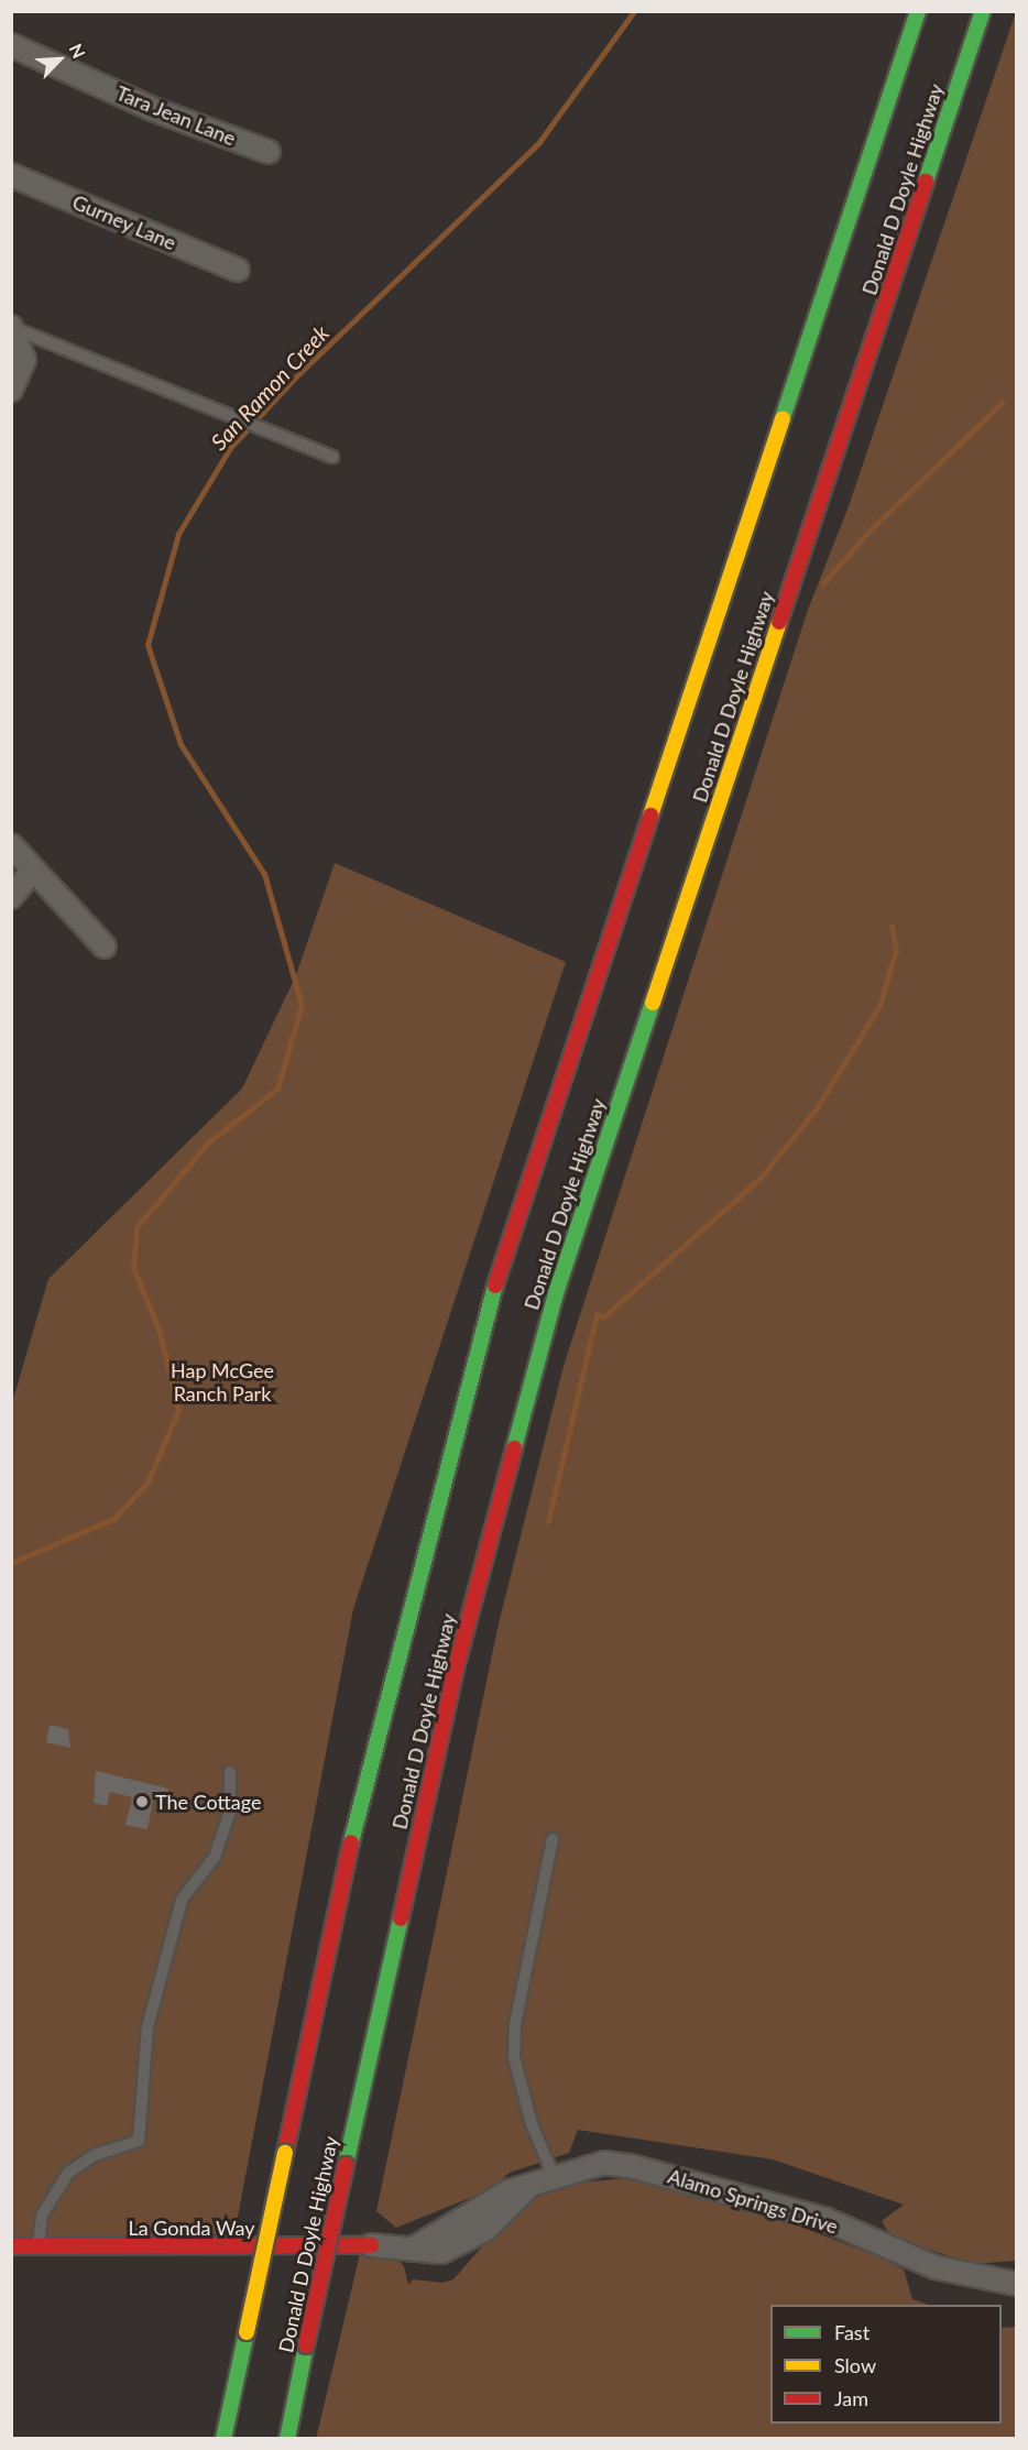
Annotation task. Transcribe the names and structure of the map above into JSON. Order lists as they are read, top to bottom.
{
  "streets": {
    "main road": ["Donald D Doyle Highway", "La Gonda Way"],
    "street": ["Tara Jean Lane", "Gurney Lane", "Alamo Springs Drive"]
  },
  "crossings": [
    ["Alamo Springs Drive", "La Gonda Way"]
  ],
  "water": ["San Ramon Creek"],
  "parks": ["Hap McGee Ranch Park"],
  "places": ["The Cottage"],
  "legend": ["Fast", "Slow", "Jam"],
  "north": "top right"
}
